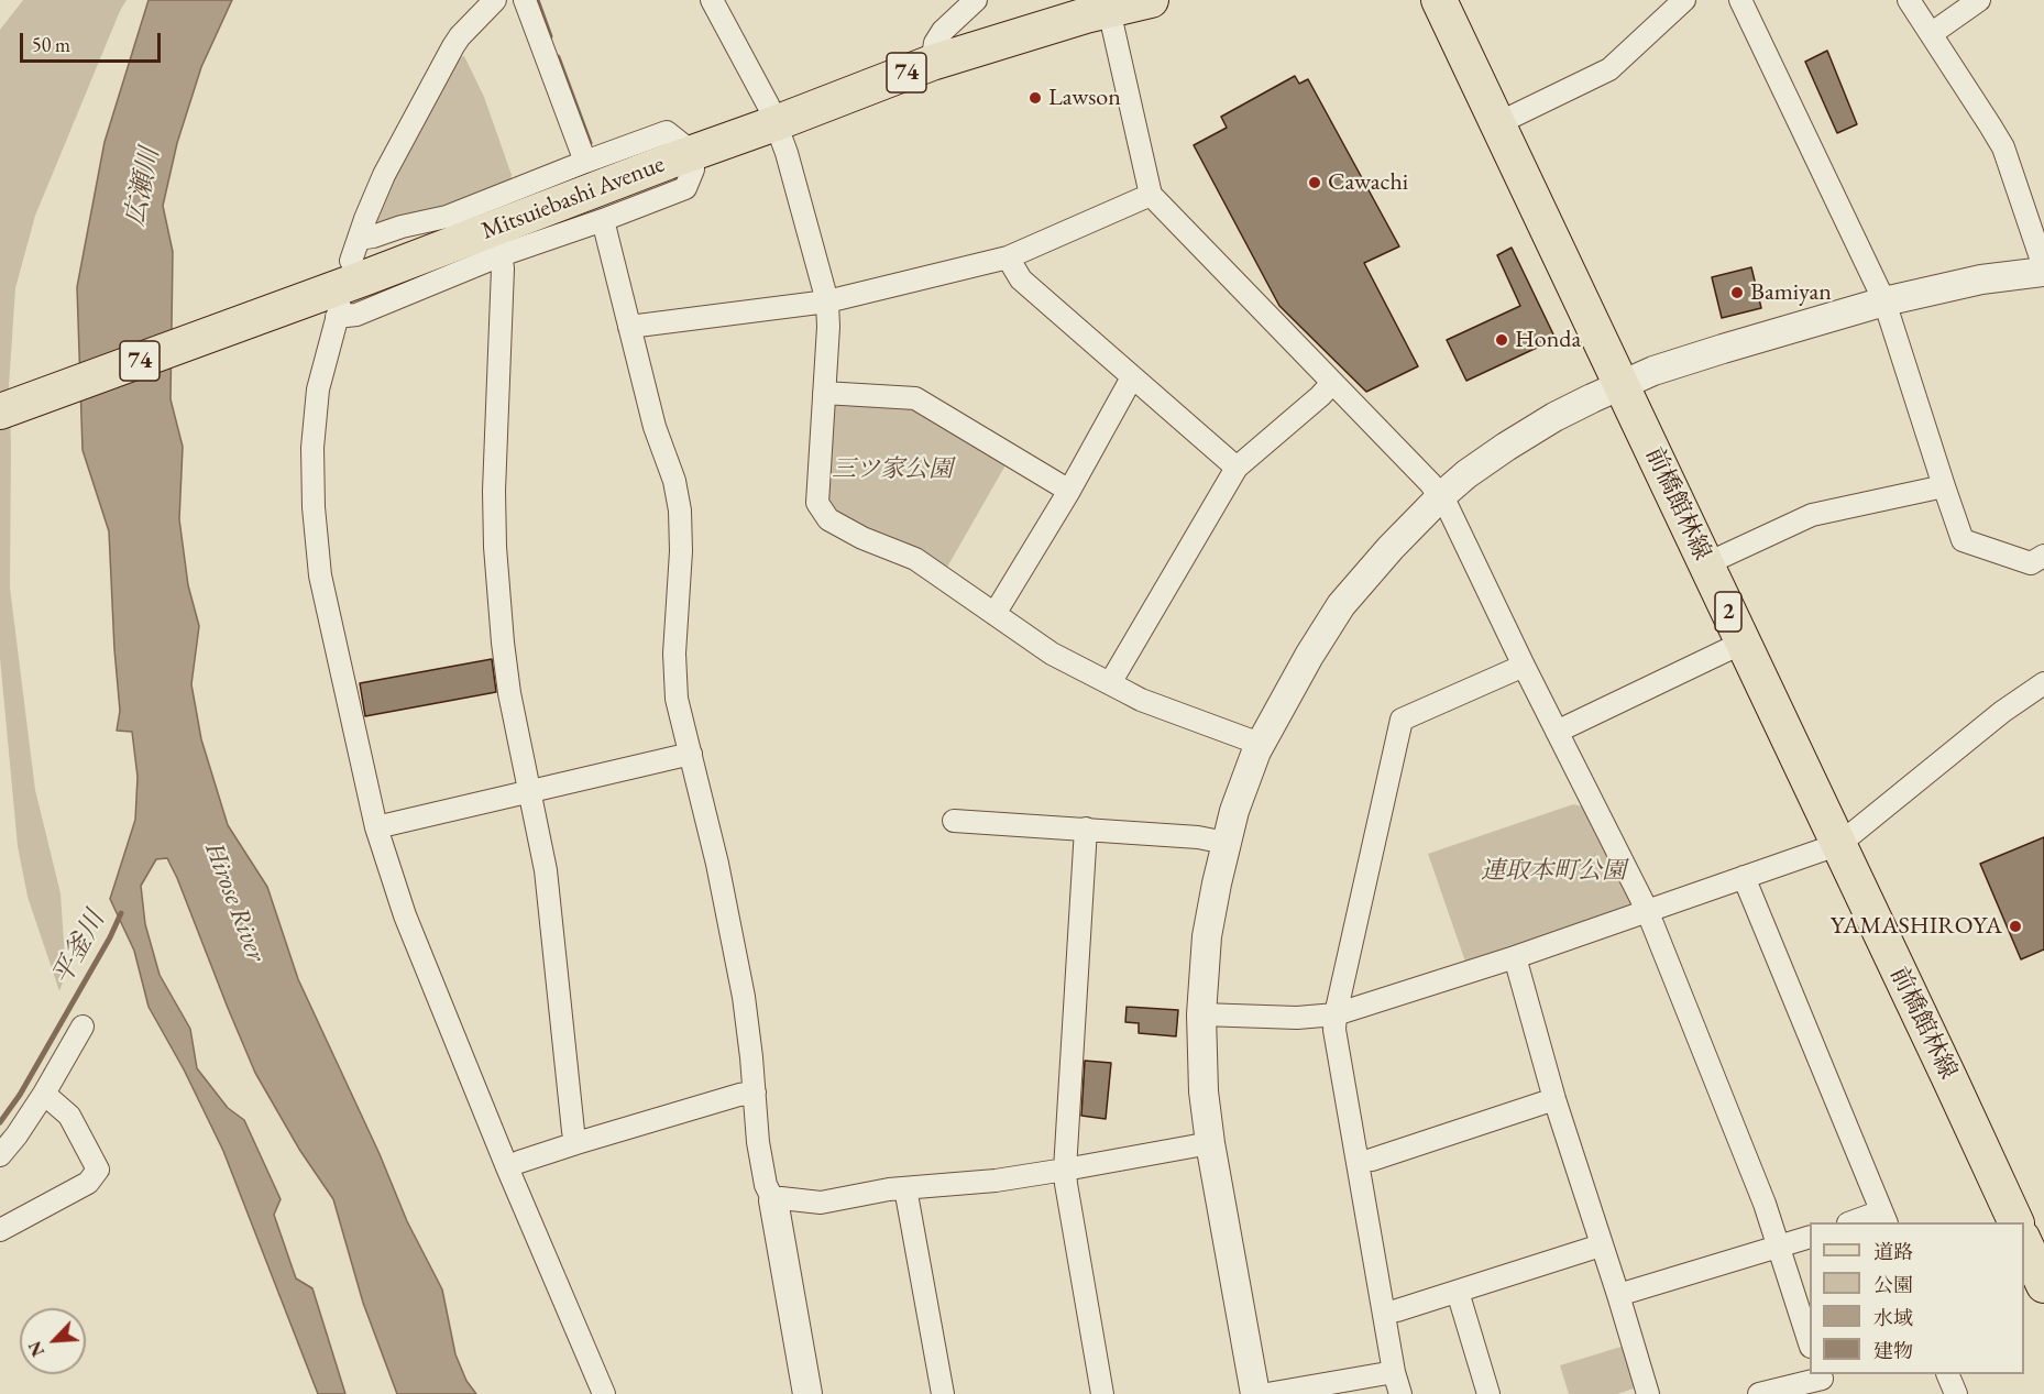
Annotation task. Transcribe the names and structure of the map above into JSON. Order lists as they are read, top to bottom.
{
  "streets": {
    "main road": [
      "74",
      "Mitsuiebashi Avenue",
      "前橋館林線",
      "2"
    ]
  },
  "water": ["広瀬川", "Hirose River", "平釜川"],
  "parks": ["三ツ家公園", "連取本町公園"],
  "places": [
    "Lawson",
    "Cawachi",
    "Bamiyan",
    "Honda",
    "YAMASHIROYA"
  ],
  "legend": [
    "道路",
    "公園",
    "水域",
    "建物"
  ],
  "scale_bar": "50 m",
  "north": "bottom left"
}
